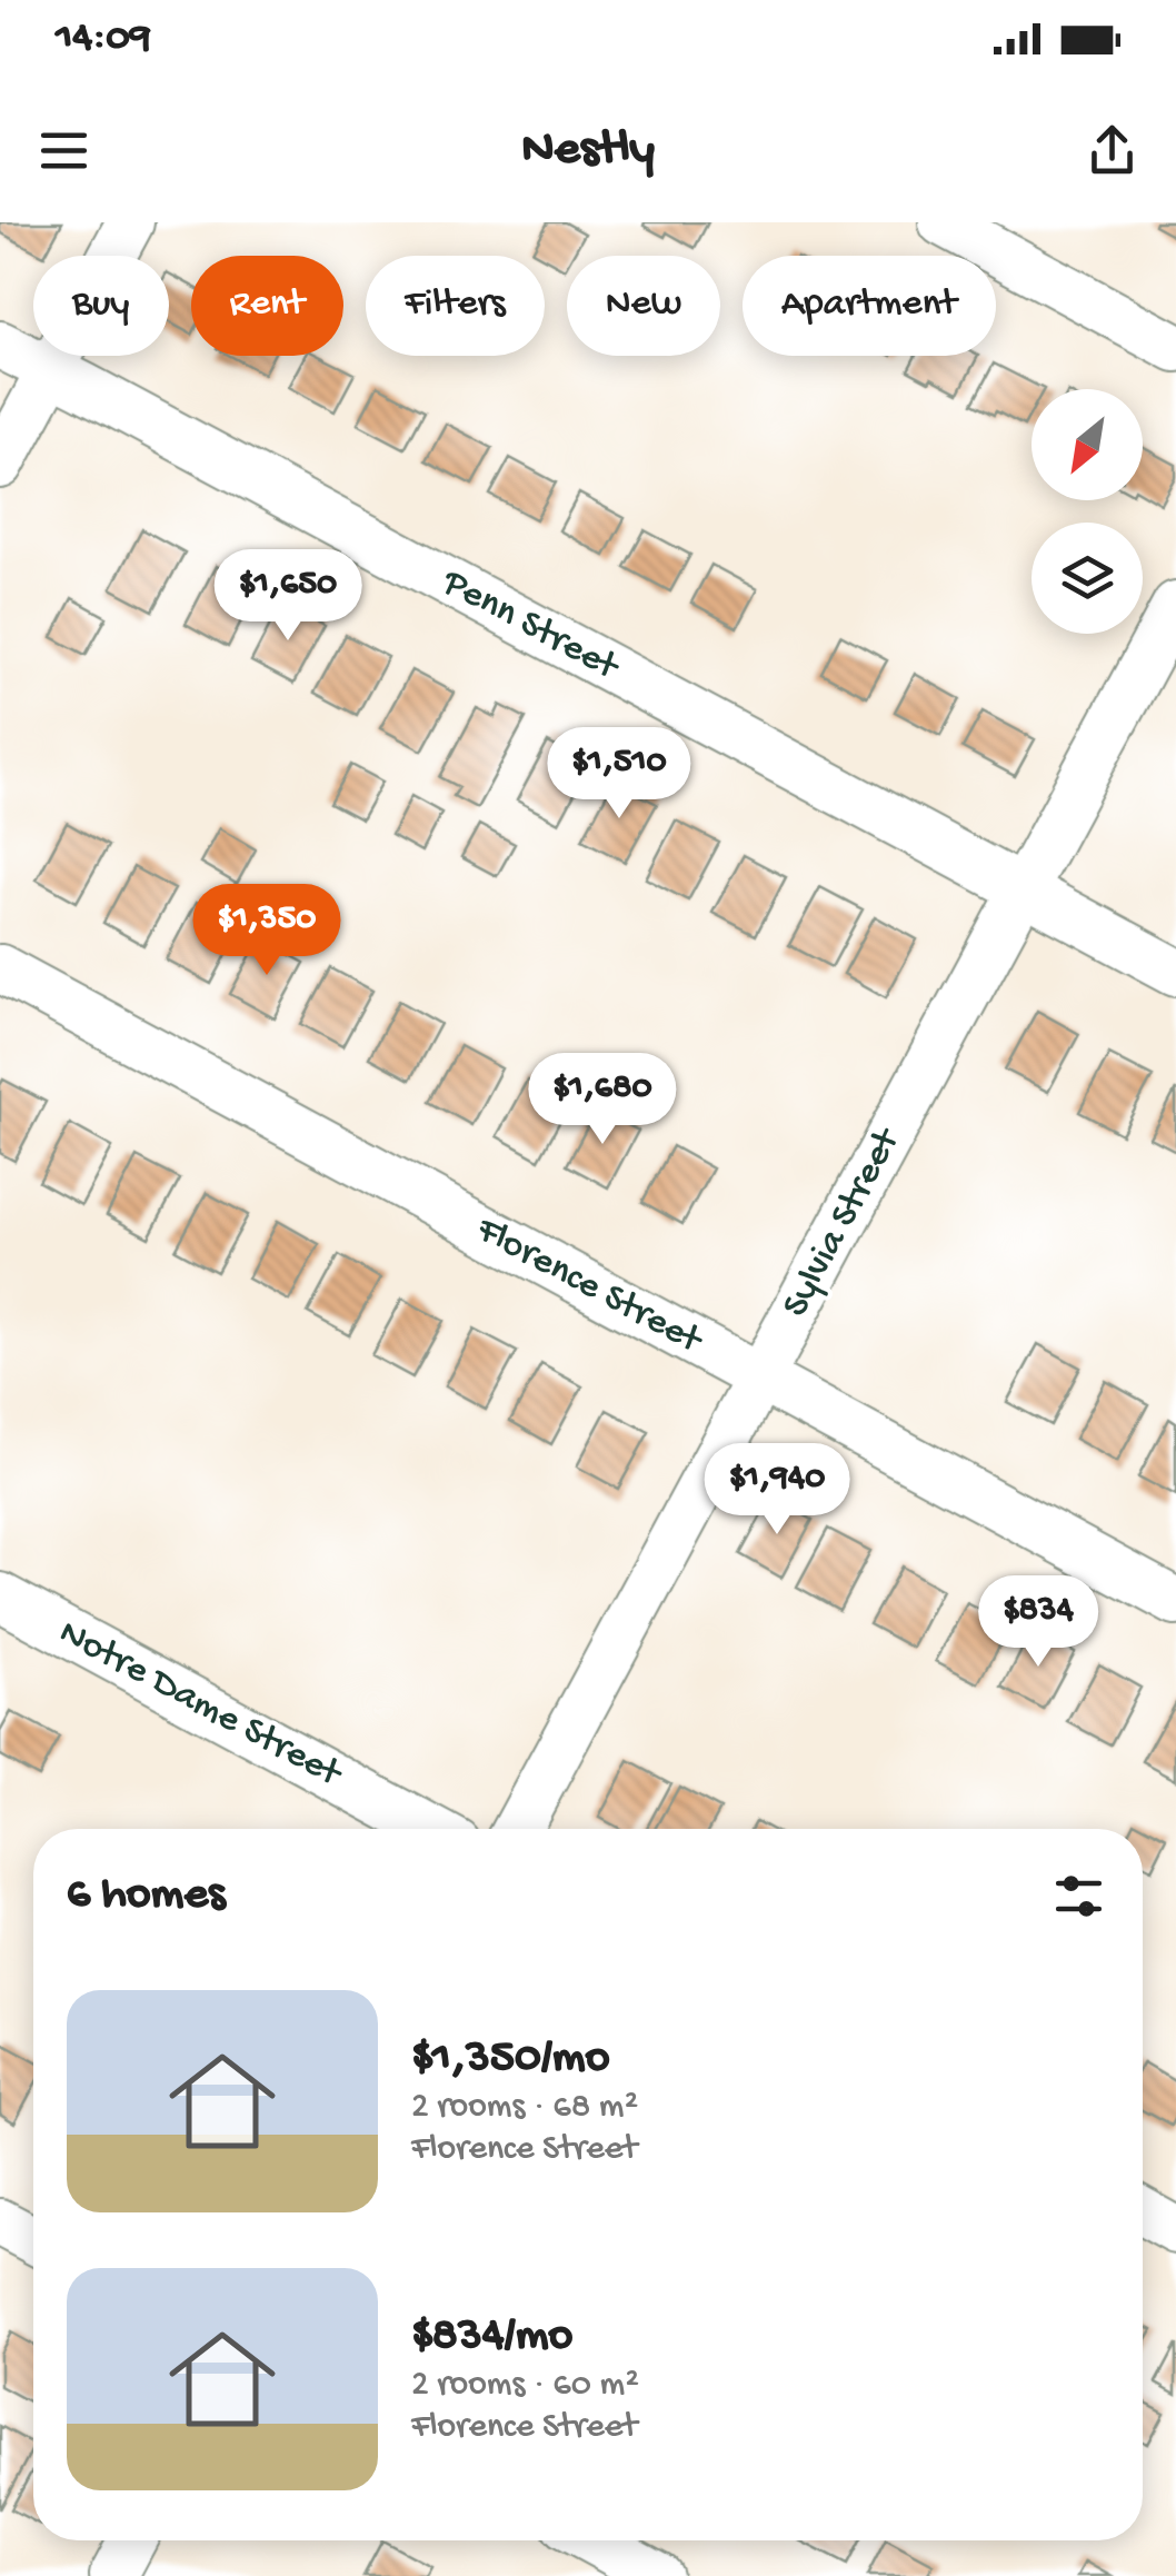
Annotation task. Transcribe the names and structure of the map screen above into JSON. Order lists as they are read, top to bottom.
{
  "streets": {
    "street": [
      "Penn Street",
      "Sylvia Street",
      "Florence Street",
      "Notre Dame Street"
    ]
  },
  "crossings": [
    ["Penn Street", "Sylvia Street"],
    ["Sylvia Street", "Florence Street"]
  ],
  "north": "bottom left",
  "page": {
    "status": "14:09",
    "header": "Nestly",
    "chip": [
      "Buy",
      "Rent",
      "Filters",
      "New",
      "Apartment"
    ],
    "price": [
      "$1,650",
      "$1,510",
      "$1,350",
      "$1,680",
      "$1,940",
      "$834"
    ],
    "heading": "6 homes",
    "list": [
      {
        "name": "$1,350/mo",
        "note": "2 rooms · 68 m² · Florence Street"
      },
      {
        "name": "$834/mo",
        "note": "2 rooms · 60 m² · Florence Street"
      }
    ]
  }
}
